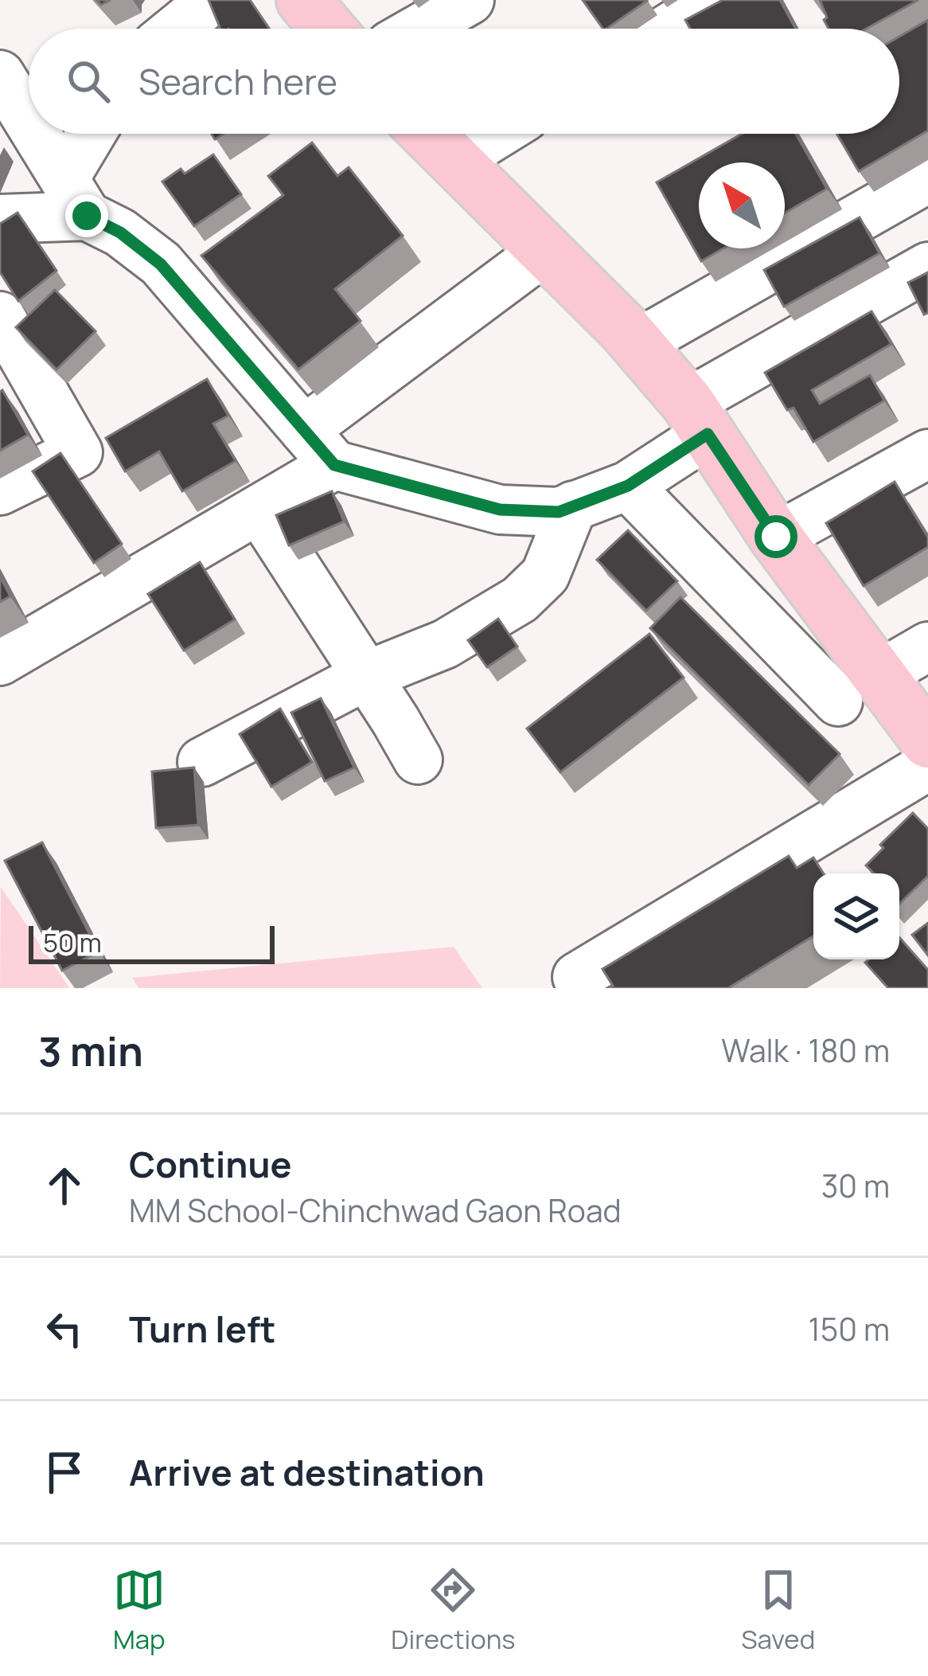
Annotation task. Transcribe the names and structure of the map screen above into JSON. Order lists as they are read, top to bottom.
{
  "scale_bar": "50 m",
  "north": "top left",
  "page": {
    "search": "Search here",
    "scale": "50 m",
    "heading": ["3 min", "Walk · 180 m"],
    "list": [
      ["Continue", "MM School-Chinchwad Gaon Road", "30 m"],
      ["Turn left", "150 m"],
      "Arrive at destination"
    ],
    "nav": ["Map", "Directions", "Saved"]
  }
}
